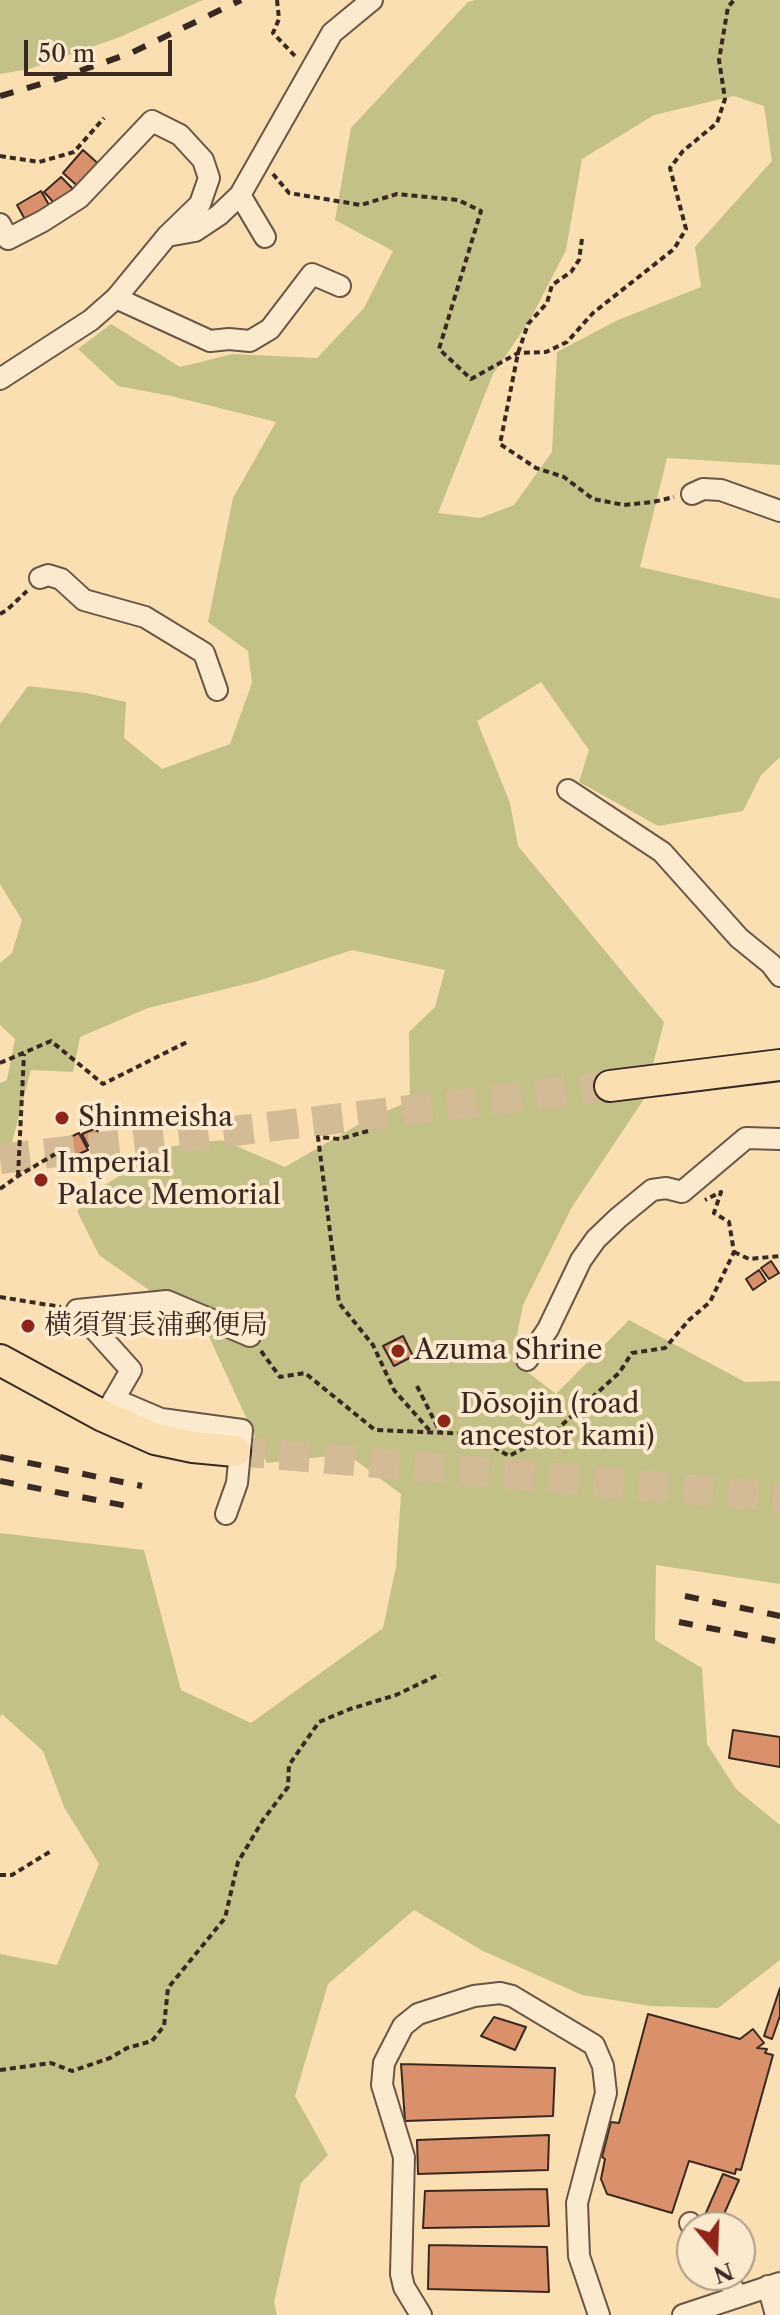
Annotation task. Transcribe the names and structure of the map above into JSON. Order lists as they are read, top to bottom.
{
  "places": [
    "Shinmeisha",
    "Imperial Palace Memorial",
    "横須賀長浦郵便局",
    "Azuma Shrine",
    "Dōsojin (road ancestor kami)"
  ],
  "scale_bar": "50 m",
  "north": "bottom"
}
